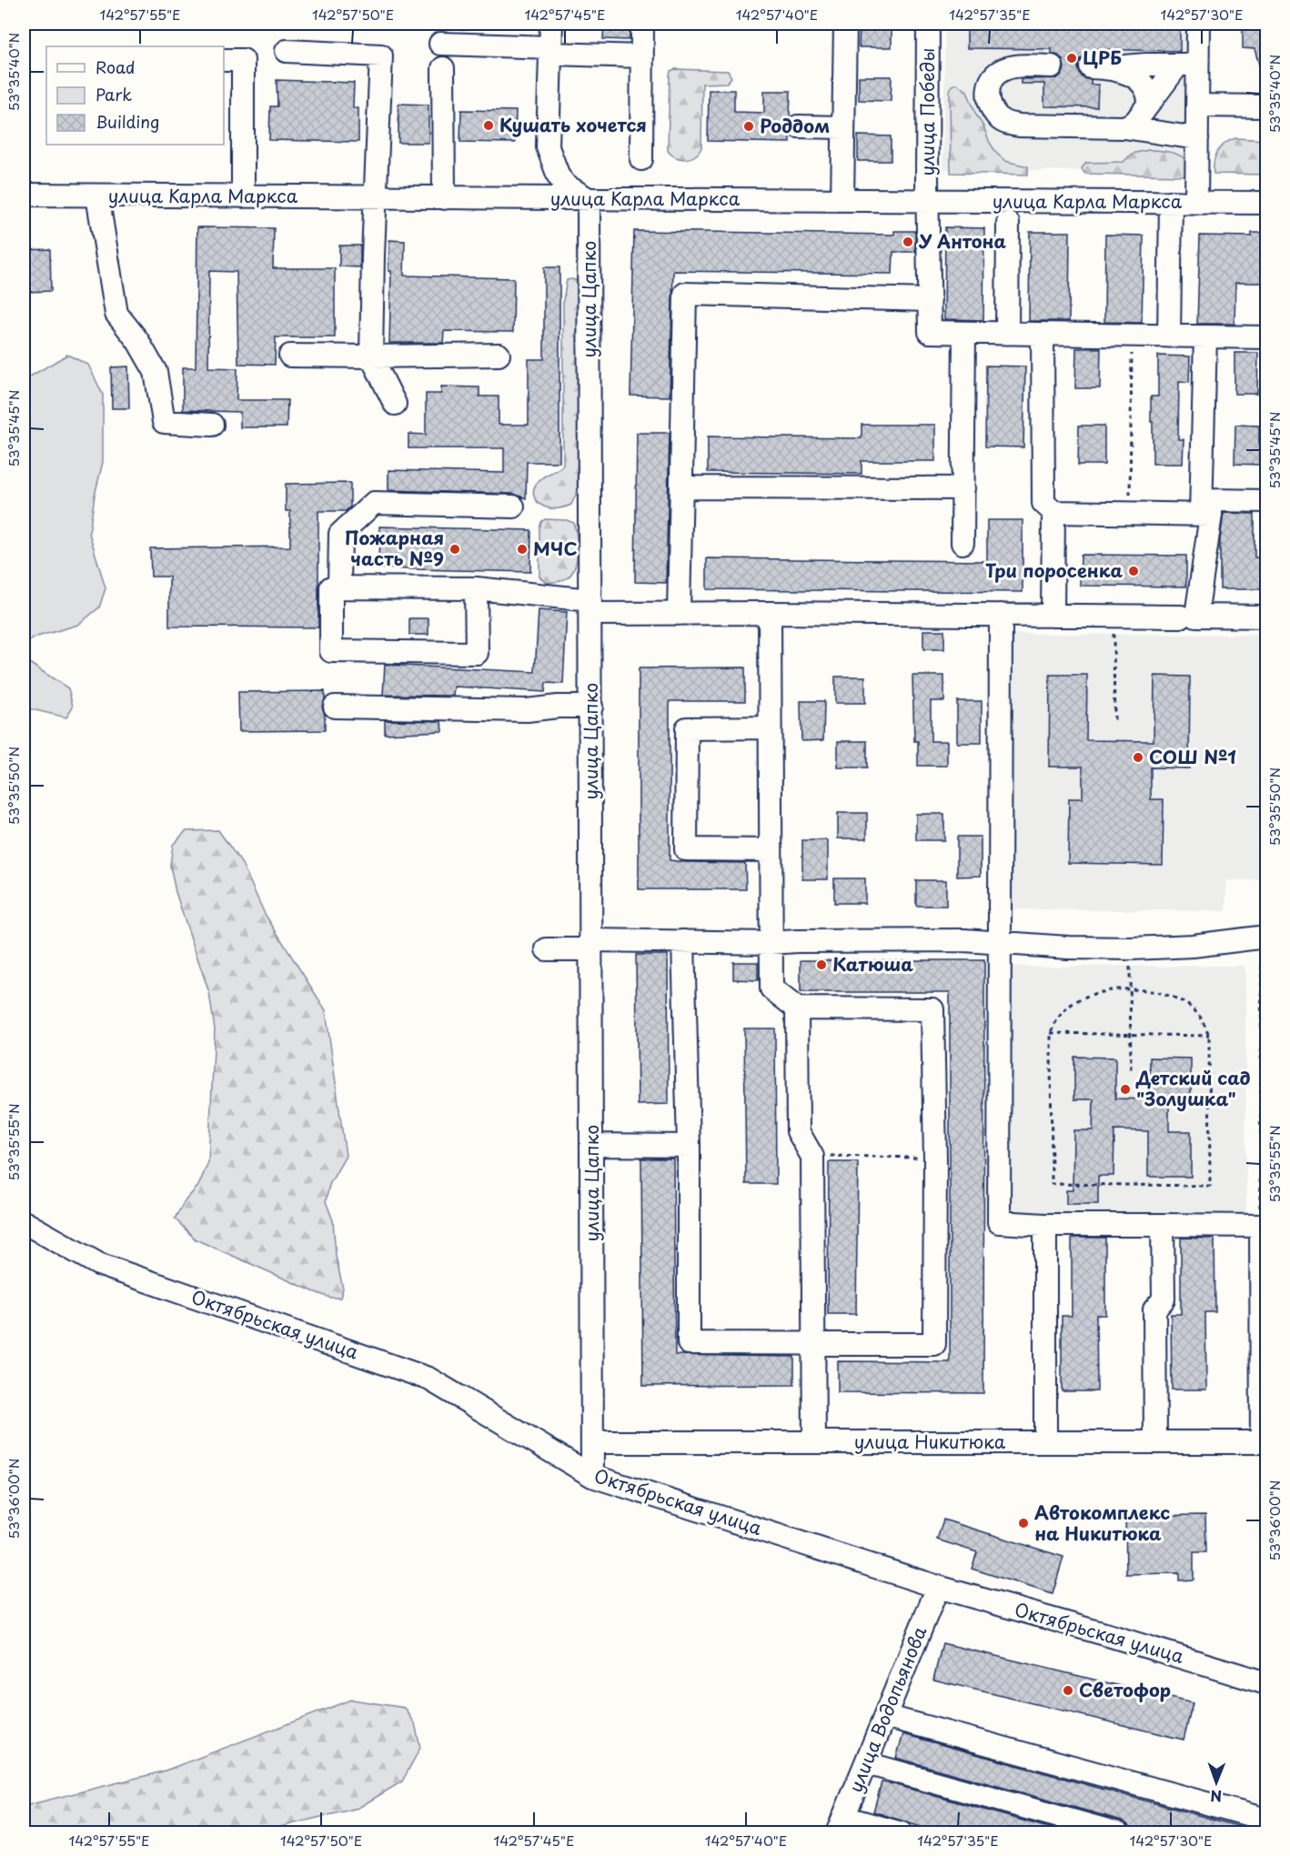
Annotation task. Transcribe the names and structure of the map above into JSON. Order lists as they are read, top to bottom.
{
  "streets": {
    "street": [
      "улица Победы",
      "улица Карла Маркса",
      "улица Цапко",
      "Октябрьская улица",
      "улица Никитюка",
      "улица Водопьянова"
    ]
  },
  "crossings": [
    ["улица Победы", "улица Карла Маркса"],
    ["улица Карла Маркса", "улица Цапко"],
    ["улица Цапко", "Октябрьская улица"],
    ["улица Цапко", "улица Никитюка"],
    ["Октябрьская улица", "улица Водопьянова"]
  ],
  "places": [
    "ЦРБ",
    "Кушать хочется",
    "Роддом",
    "У Антона",
    "Пожарная часть №9",
    "МЧС",
    "Три поросенка",
    "СОШ №1",
    "Катюша",
    "Детский сад \"Золушка\"",
    "Автокомплекс на Никитюка",
    "Светофор"
  ],
  "legend": ["Road", "Park", "Building"],
  "north": "bottom",
  "coordinates": [
    "142°57'55\"E",
    "142°57'50\"E",
    "142°57'45\"E",
    "142°57'40\"E",
    "142°57'35\"E",
    "142°57'30\"E",
    "53°35'40\"N",
    "53°35'45\"N",
    "53°35'50\"N",
    "53°35'55\"N",
    "53°36'00\"N"
  ]
}
